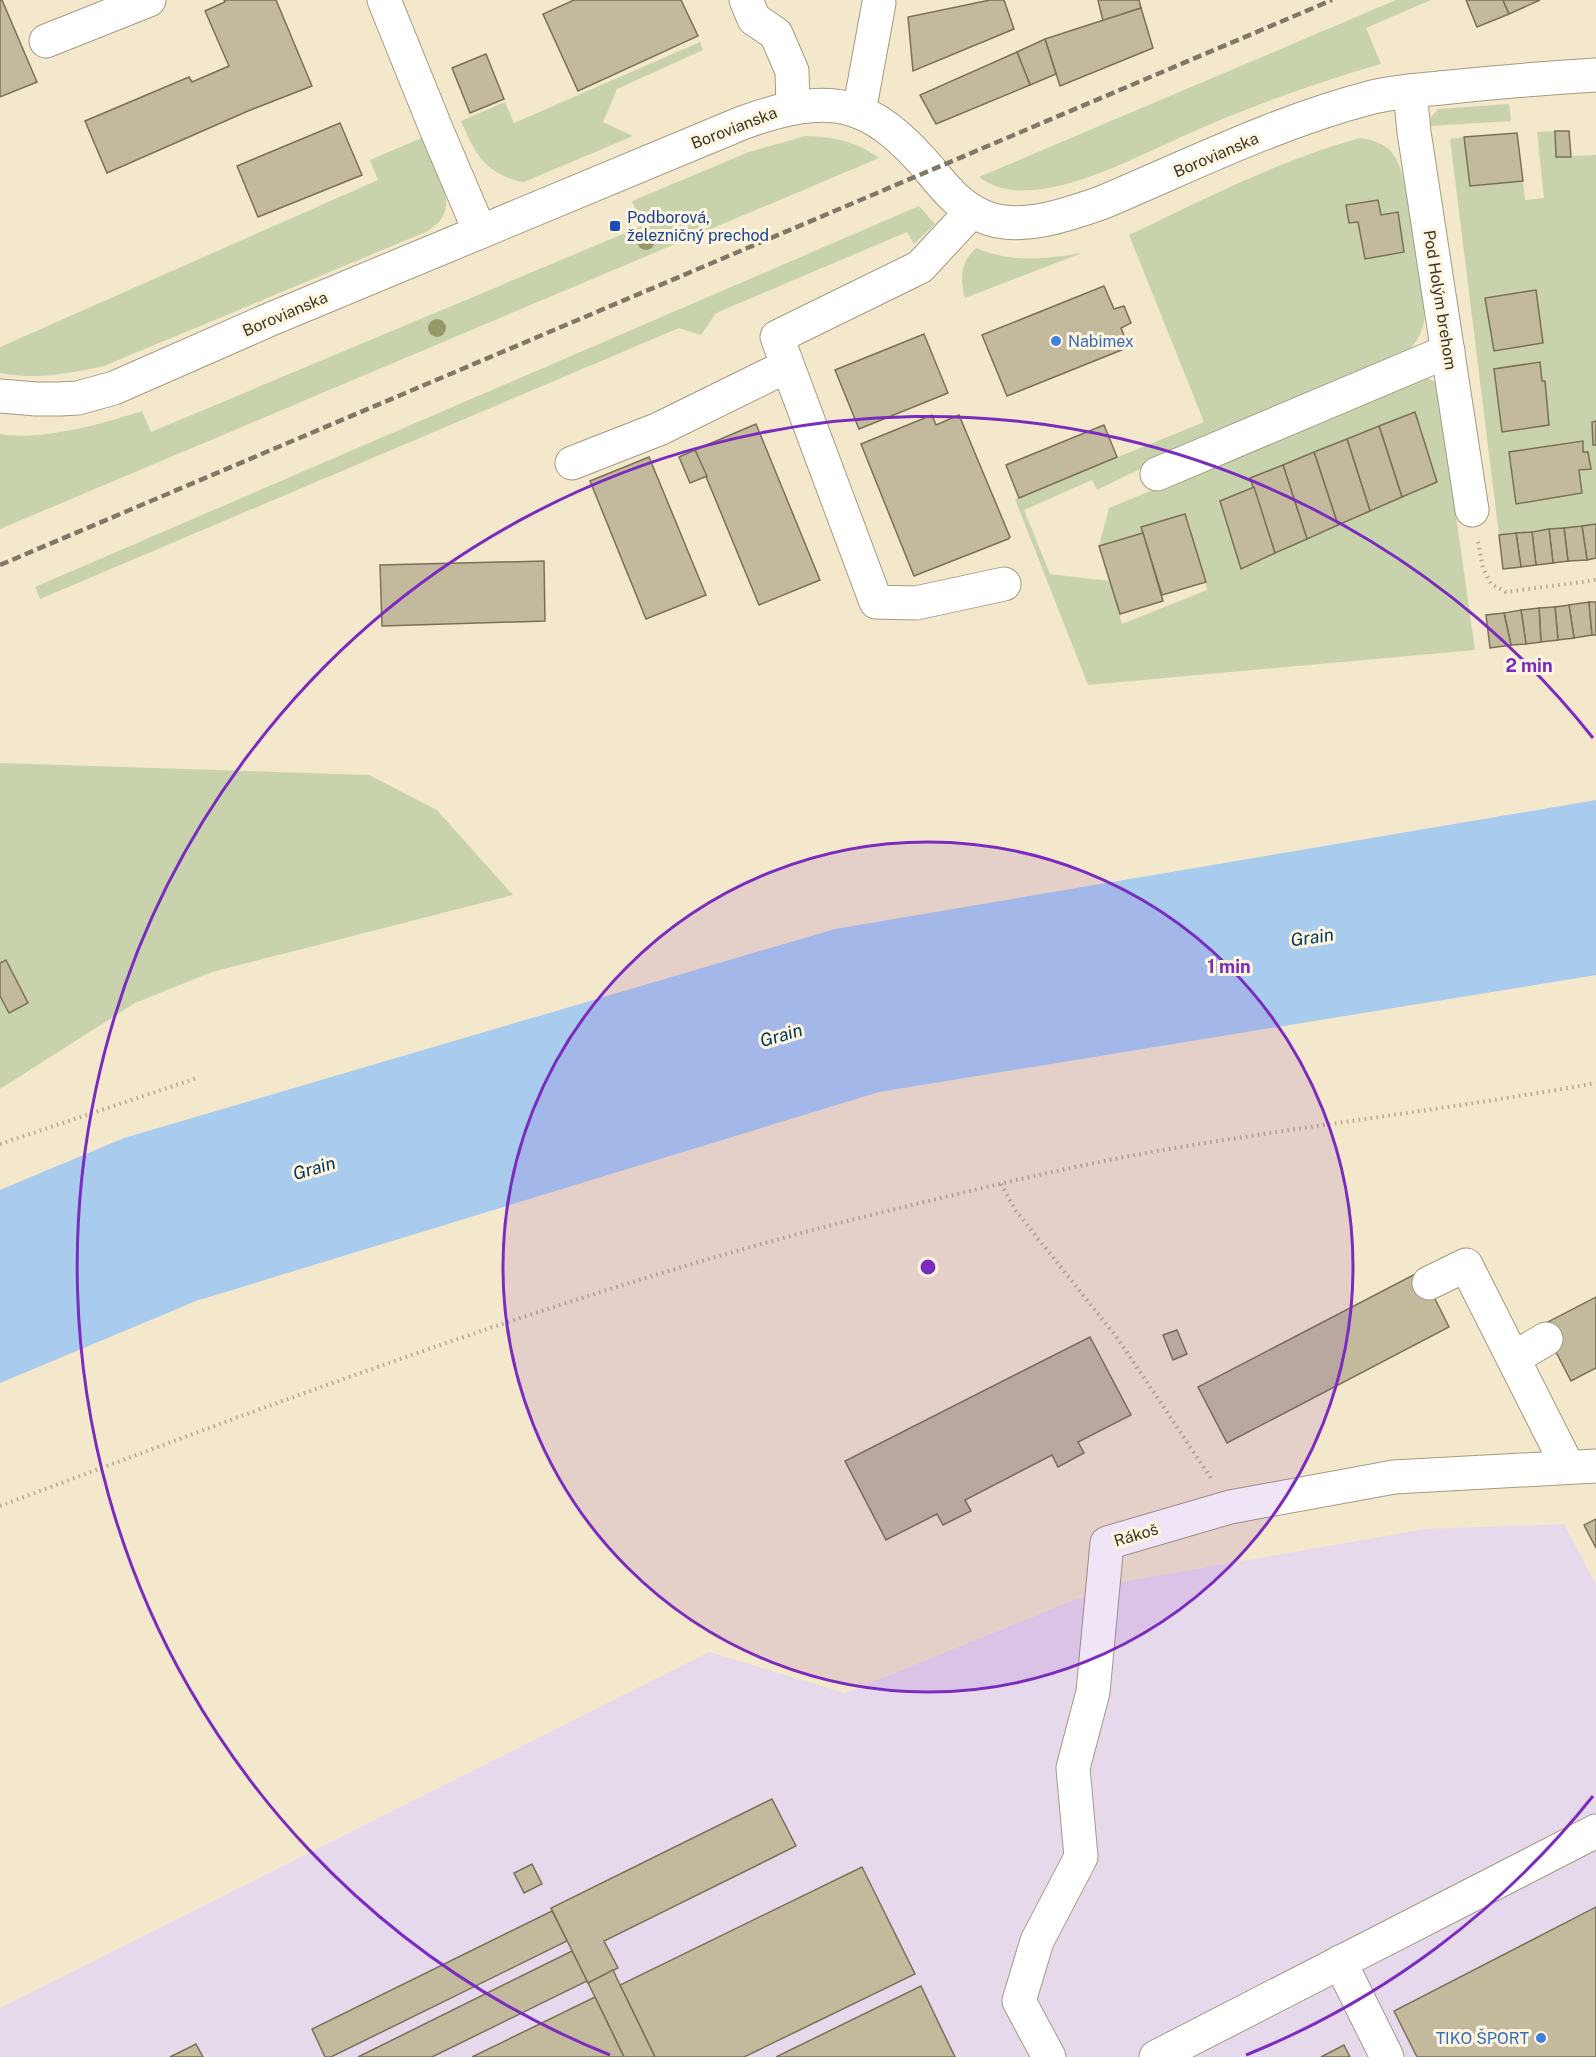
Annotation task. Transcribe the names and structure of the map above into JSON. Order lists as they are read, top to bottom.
{
  "streets": {
    "street": ["Borovianska", "Pod Holým brehom", "Rákoš"]
  },
  "crossings": [
    ["Borovianska", "Pod Holým brehom"]
  ],
  "water": ["Grain"],
  "places": {
    "transit": ["Podborová, železničný prechod"],
    "other": ["Nabimex", "TIKO ŠPORT"]
  },
  "rings": ["2 min", "1 min"]
}
